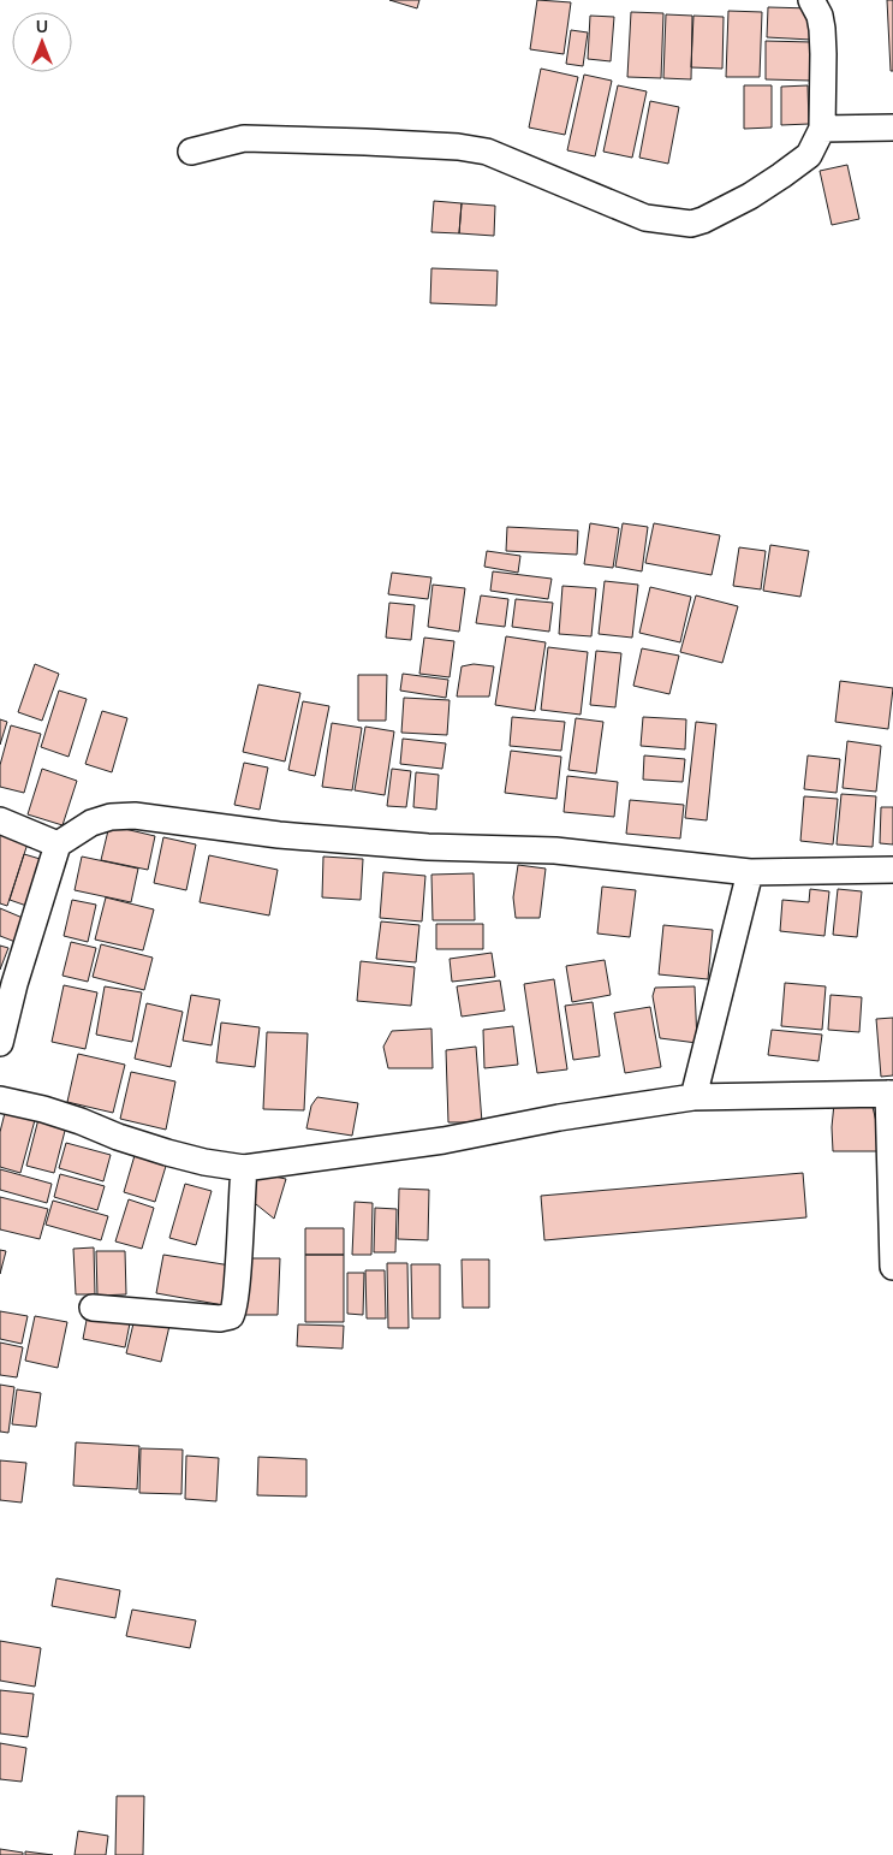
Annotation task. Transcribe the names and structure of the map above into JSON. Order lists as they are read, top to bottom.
{
  "north": "top"
}
